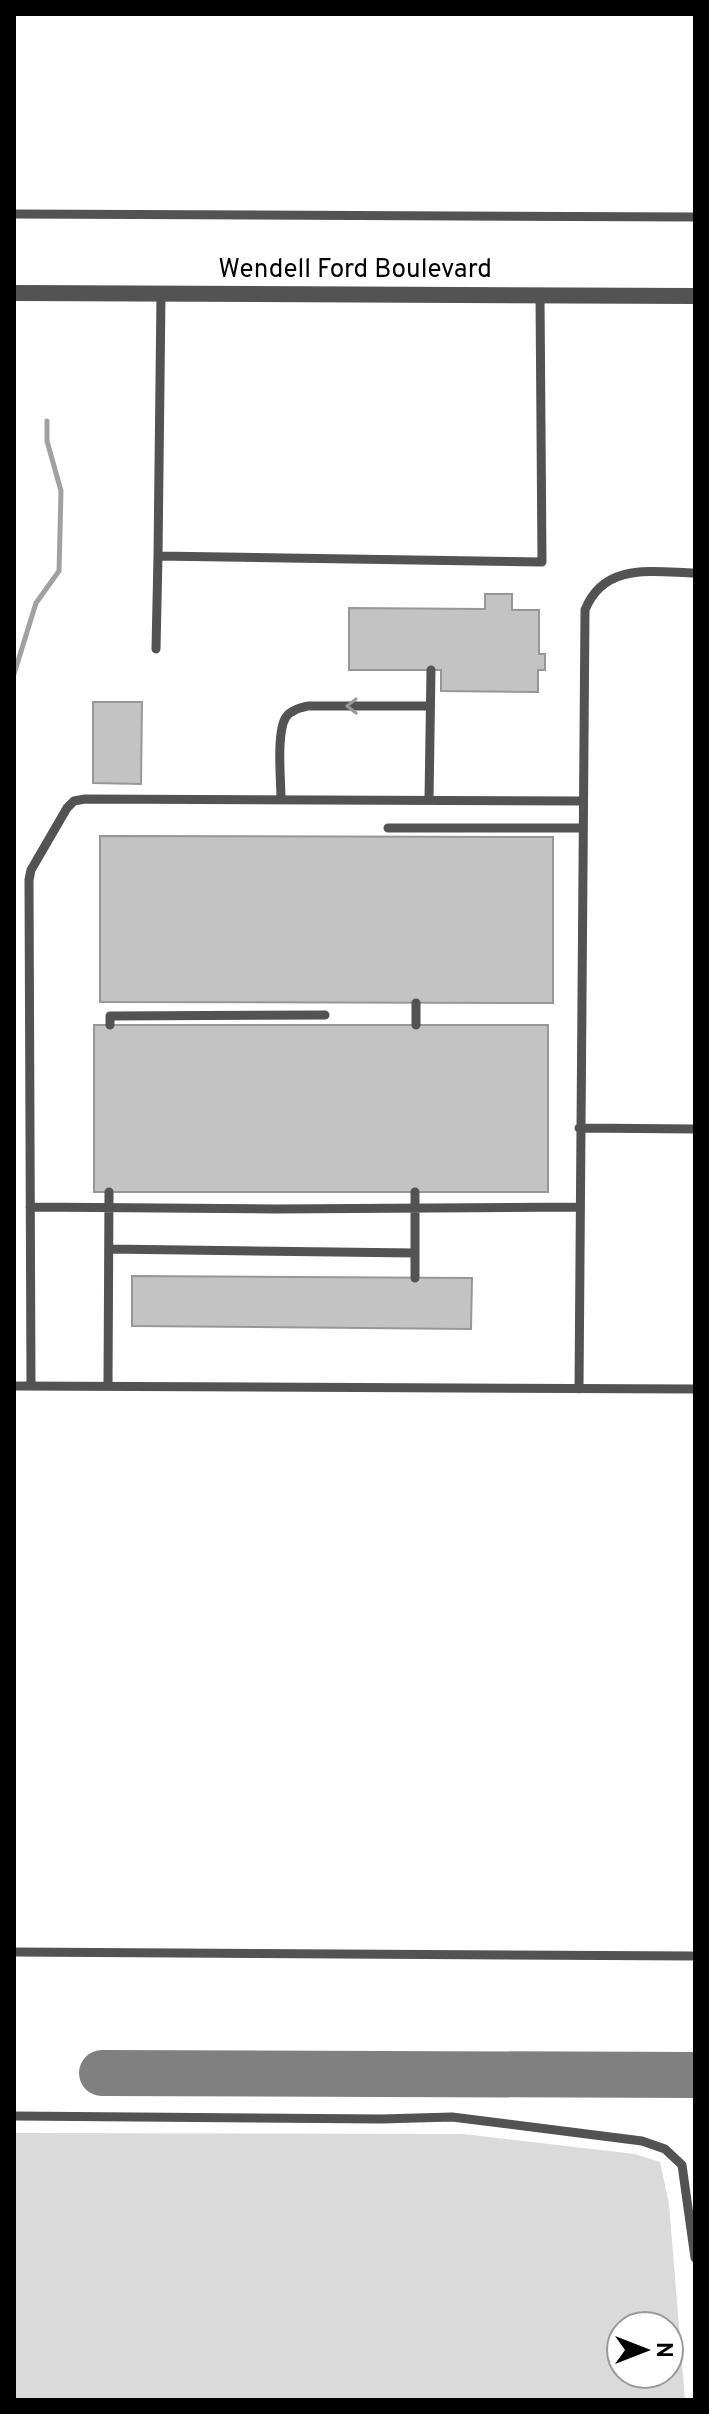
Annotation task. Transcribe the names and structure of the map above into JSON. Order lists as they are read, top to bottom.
{
  "streets": {
    "street": ["Wendell Ford Boulevard"]
  },
  "north": "right"
}
